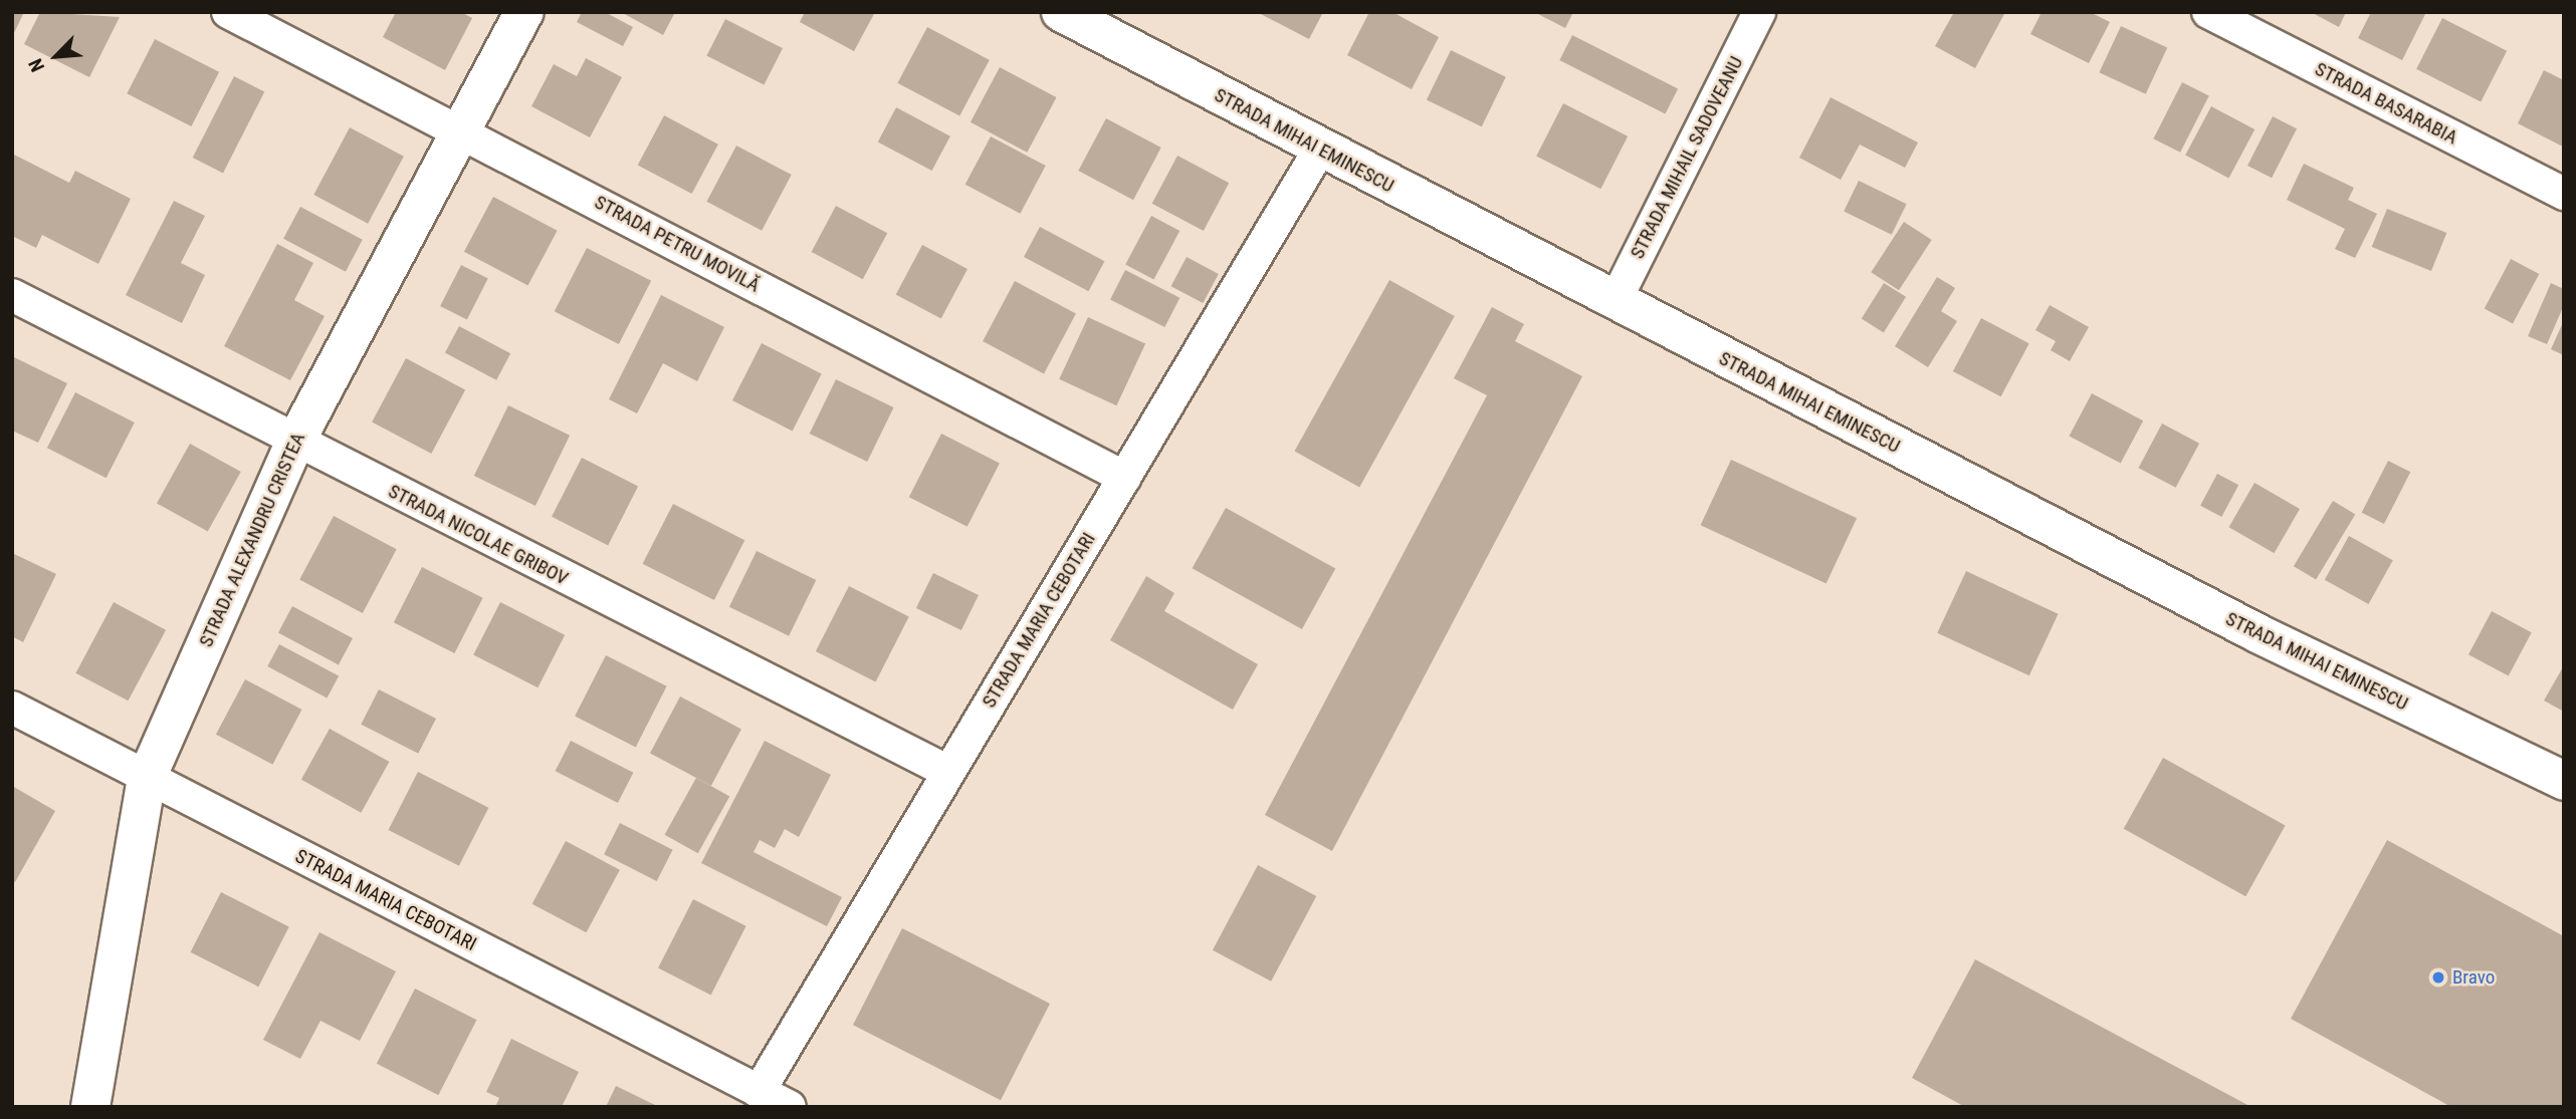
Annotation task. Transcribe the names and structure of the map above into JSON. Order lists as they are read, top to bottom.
{
  "streets": {
    "street": [
      "STRADA BASARABIA",
      "STRADA MIHAI EMINESCU",
      "STRADA MIHAIL SADOVEANU",
      "STRADA PETRU MOVILĂ",
      "STRADA NICOLAE GRIBOV",
      "STRADA ALEXANDRU CRISTEA",
      "STRADA MARIA CEBOTARI"
    ]
  },
  "crossings": [
    ["STRADA MIHAI EMINESCU", "STRADA MIHAIL SADOVEANU"],
    ["STRADA MIHAI EMINESCU", "STRADA MARIA CEBOTARI"],
    ["STRADA PETRU MOVILĂ", "STRADA ALEXANDRU CRISTEA"],
    ["STRADA PETRU MOVILĂ", "STRADA MARIA CEBOTARI"],
    ["STRADA NICOLAE GRIBOV", "STRADA ALEXANDRU CRISTEA"],
    ["STRADA NICOLAE GRIBOV", "STRADA MARIA CEBOTARI"],
    ["STRADA ALEXANDRU CRISTEA", "STRADA MARIA CEBOTARI"]
  ],
  "places": ["Bravo"],
  "north": "bottom left"
}
